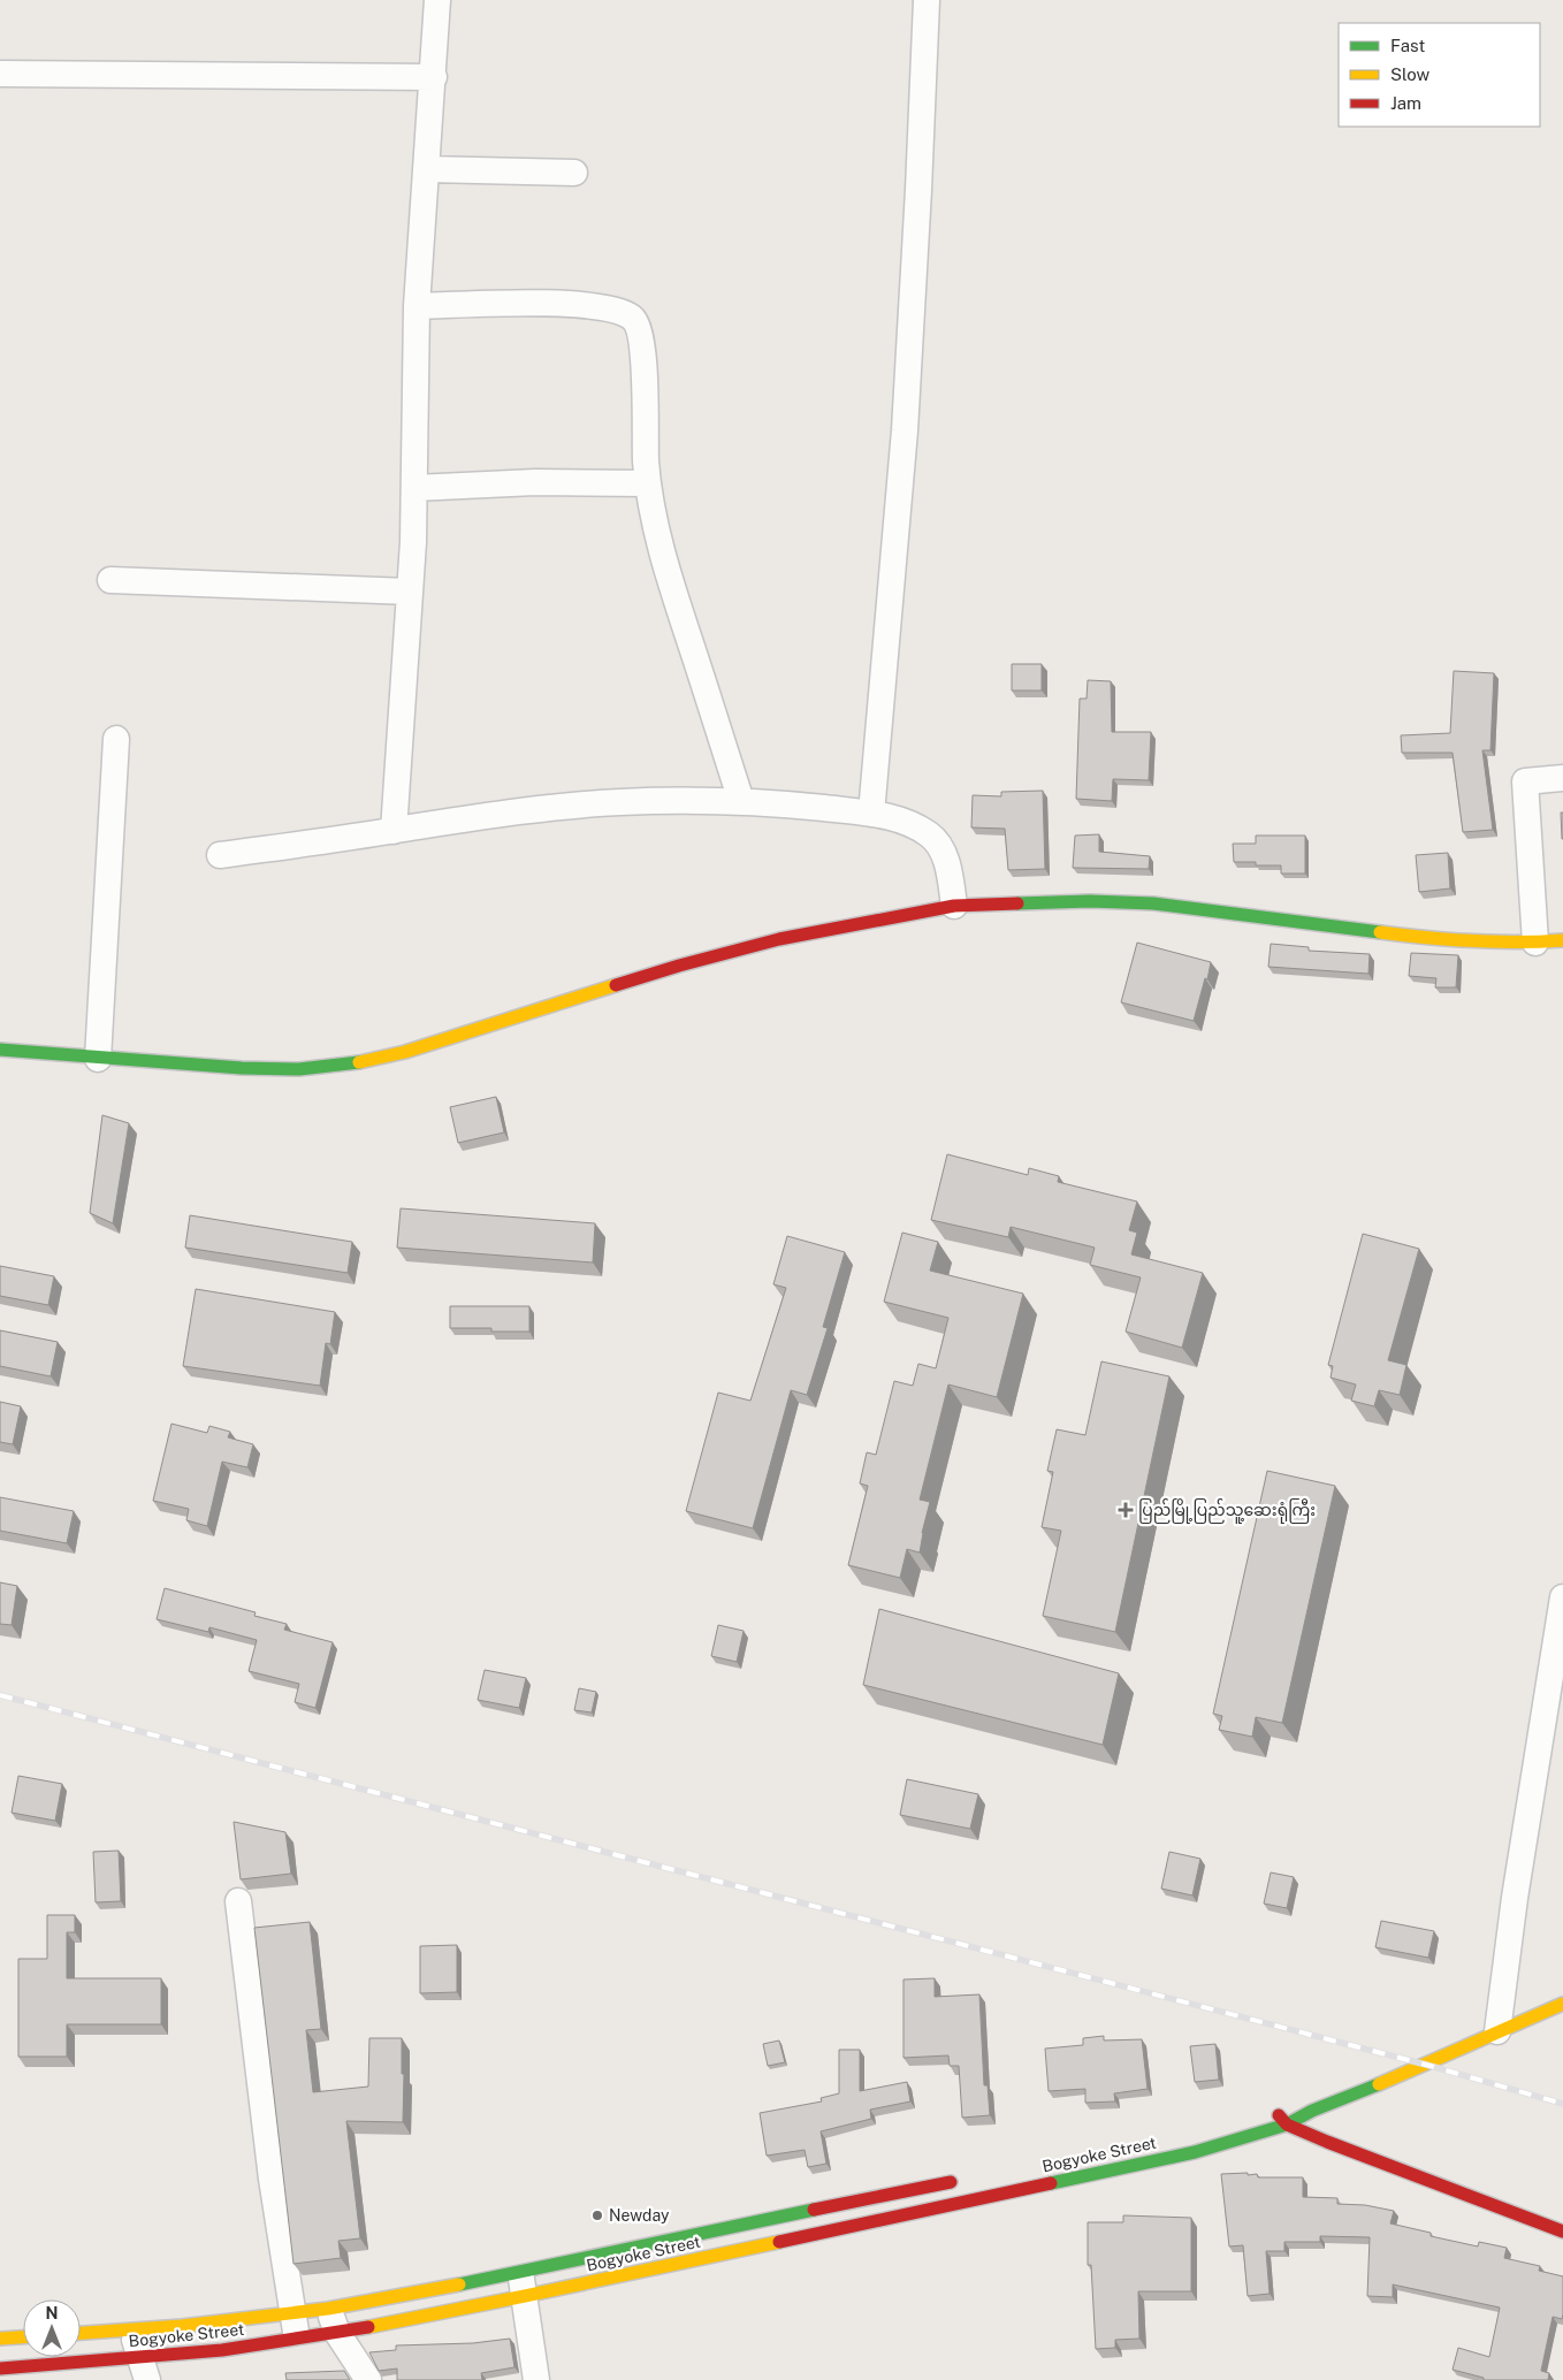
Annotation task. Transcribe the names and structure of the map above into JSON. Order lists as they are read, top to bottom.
{
  "streets": {
    "main road": ["Bogyoke Street"]
  },
  "places": {
    "health": ["ပြည်မြို့ပြည်သူ့ဆေးရုံကြီး"],
    "other": ["Newday"]
  },
  "legend": ["Fast", "Slow", "Jam"],
  "north": "top"
}
